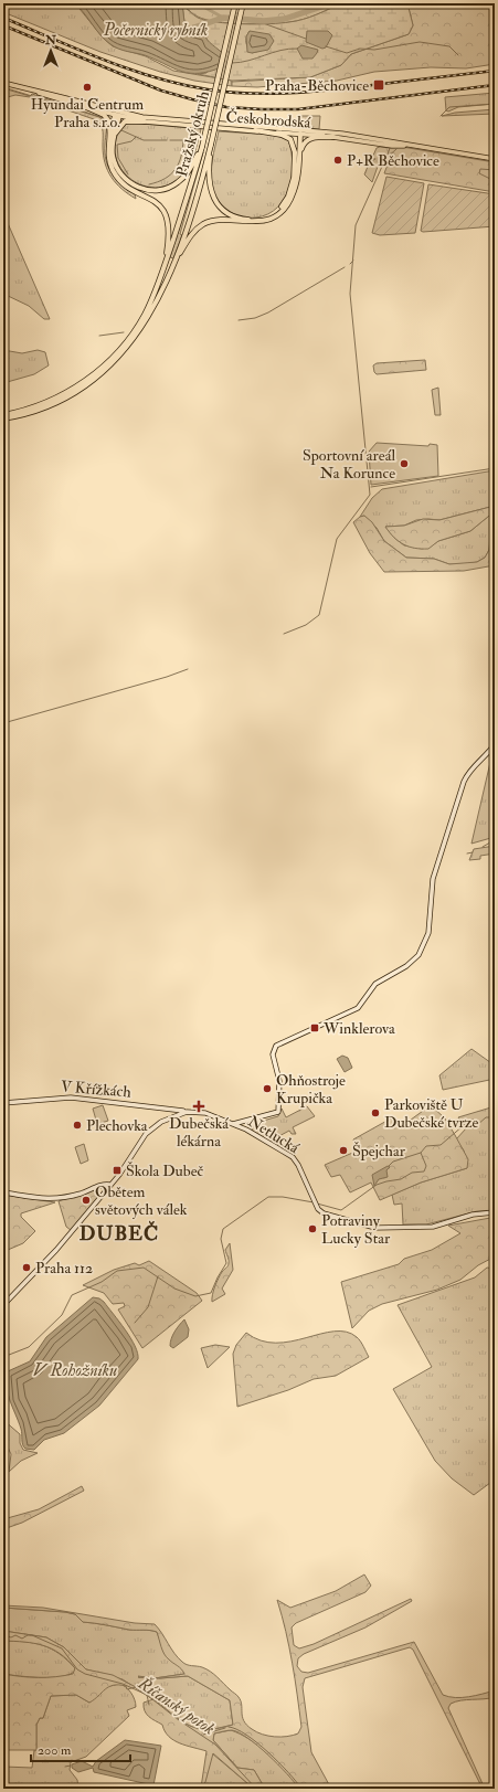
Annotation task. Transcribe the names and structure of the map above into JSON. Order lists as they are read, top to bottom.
{
  "streets": {
    "highway": ["Pražský okruh"],
    "main road": ["Českobrodská"],
    "street": ["V Křížkách", "Netlucká"]
  },
  "crossings": [
    ["V Křížkách", "Netlucká"]
  ],
  "districts": ["DUBEČ"],
  "water": ["Počernický rybník", "V Rohožníku", "Říčanský potok"],
  "places": {
    "transit": ["Praha-Běchovice", "Winklerova", "Škola Dubeč"],
    "other": [
      "Hyundai Centrum Praha s.r.o.",
      "P+R Běchovice",
      "Sportovní areál Na Korunce",
      "Ohňostroje Krupička",
      "Parkoviště U Dubečské tvrze",
      "Plechovka",
      "Špejchar",
      "Obětem světových válek",
      "Potraviny Lucky Star",
      "Praha 112"
    ],
    "health": ["Dubečská lékárna"]
  },
  "scale_bar": "200 m",
  "north": "top"
}
